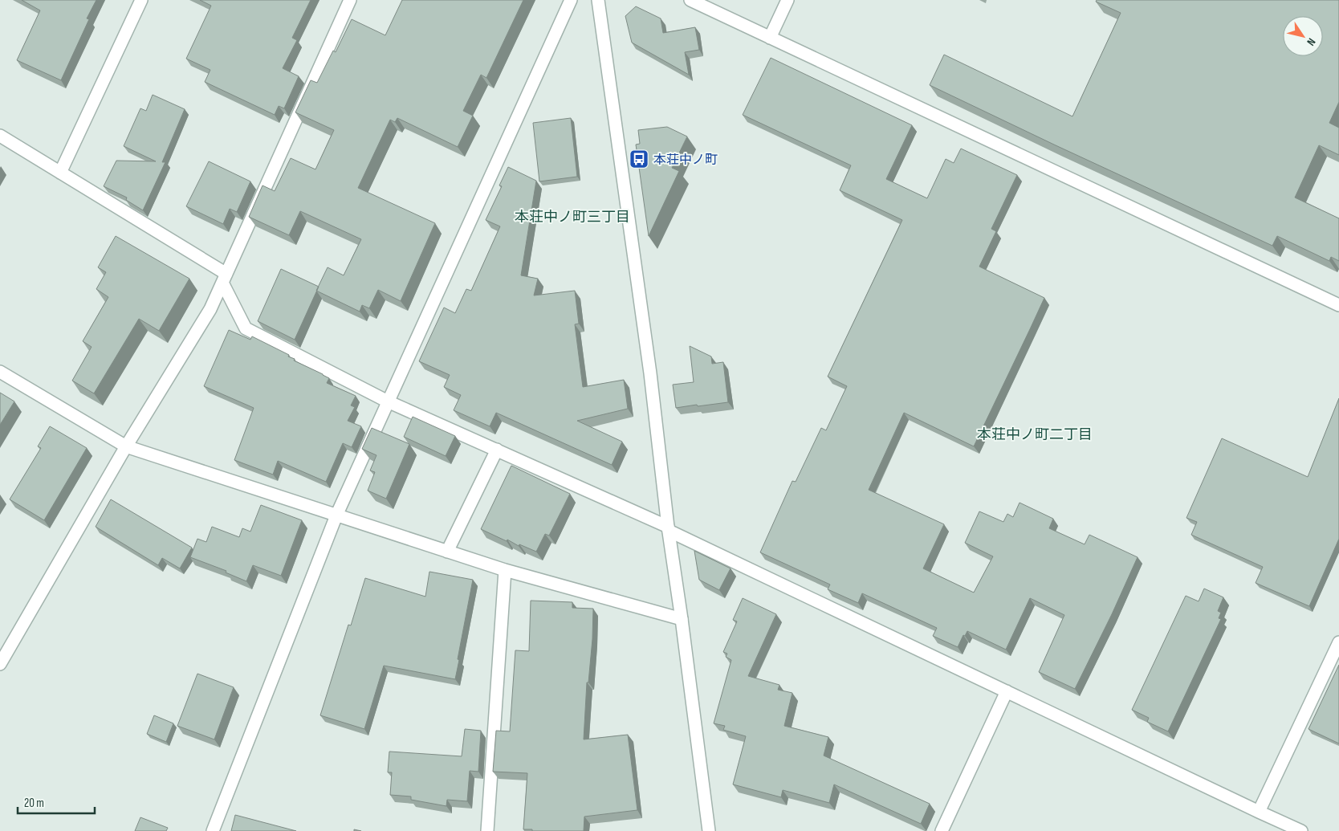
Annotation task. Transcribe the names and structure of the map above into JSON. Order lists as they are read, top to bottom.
{
  "districts": ["本荘中ノ町三丁目", "本荘中ノ町二丁目"],
  "places": {
    "bus stop": ["本荘中ノ町"]
  },
  "scale_bar": "20 m",
  "north": "bottom right"
}
